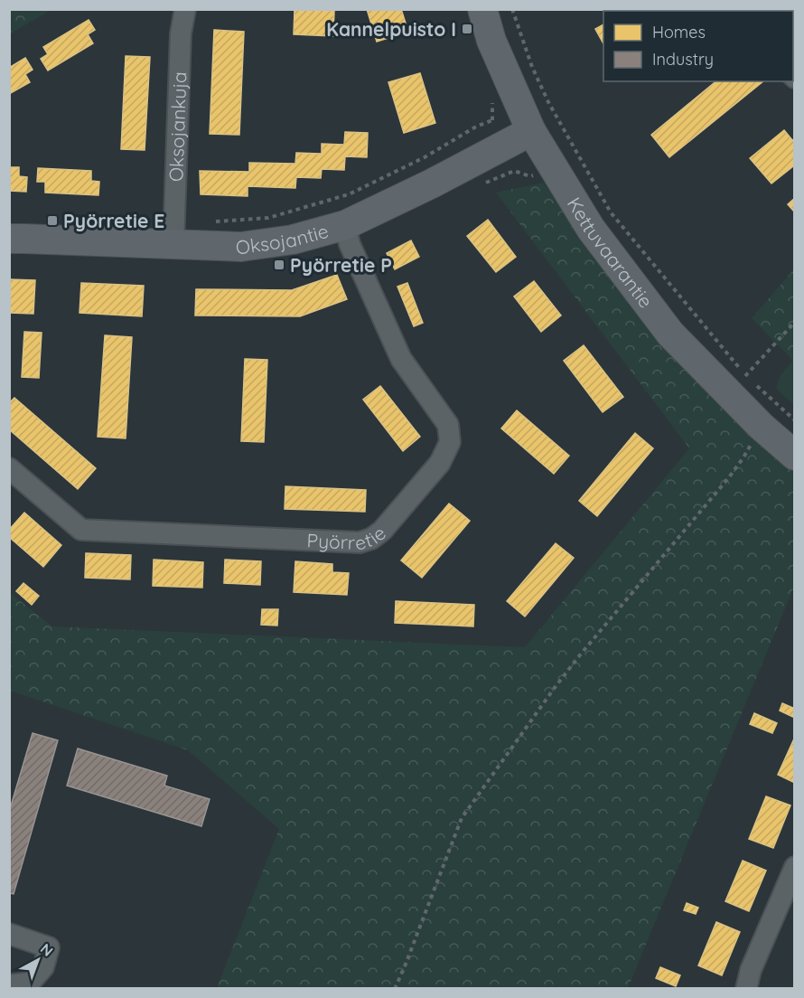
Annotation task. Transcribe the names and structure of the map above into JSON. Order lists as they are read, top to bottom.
{
  "streets": {
    "street": [
      "Oksojankuja",
      "Oksojantie",
      "Kettuvaarantie",
      "Pyörretie"
    ]
  },
  "crossings": [
    ["Oksojankuja", "Oksojantie"],
    ["Oksojantie", "Kettuvaarantie"],
    ["Oksojantie", "Pyörretie"]
  ],
  "places": {
    "transit": ["Kannelpuisto I", "Pyörretie E", "Pyörretie P"]
  },
  "legend": ["Homes", "Industry"],
  "north": "top right"
}
